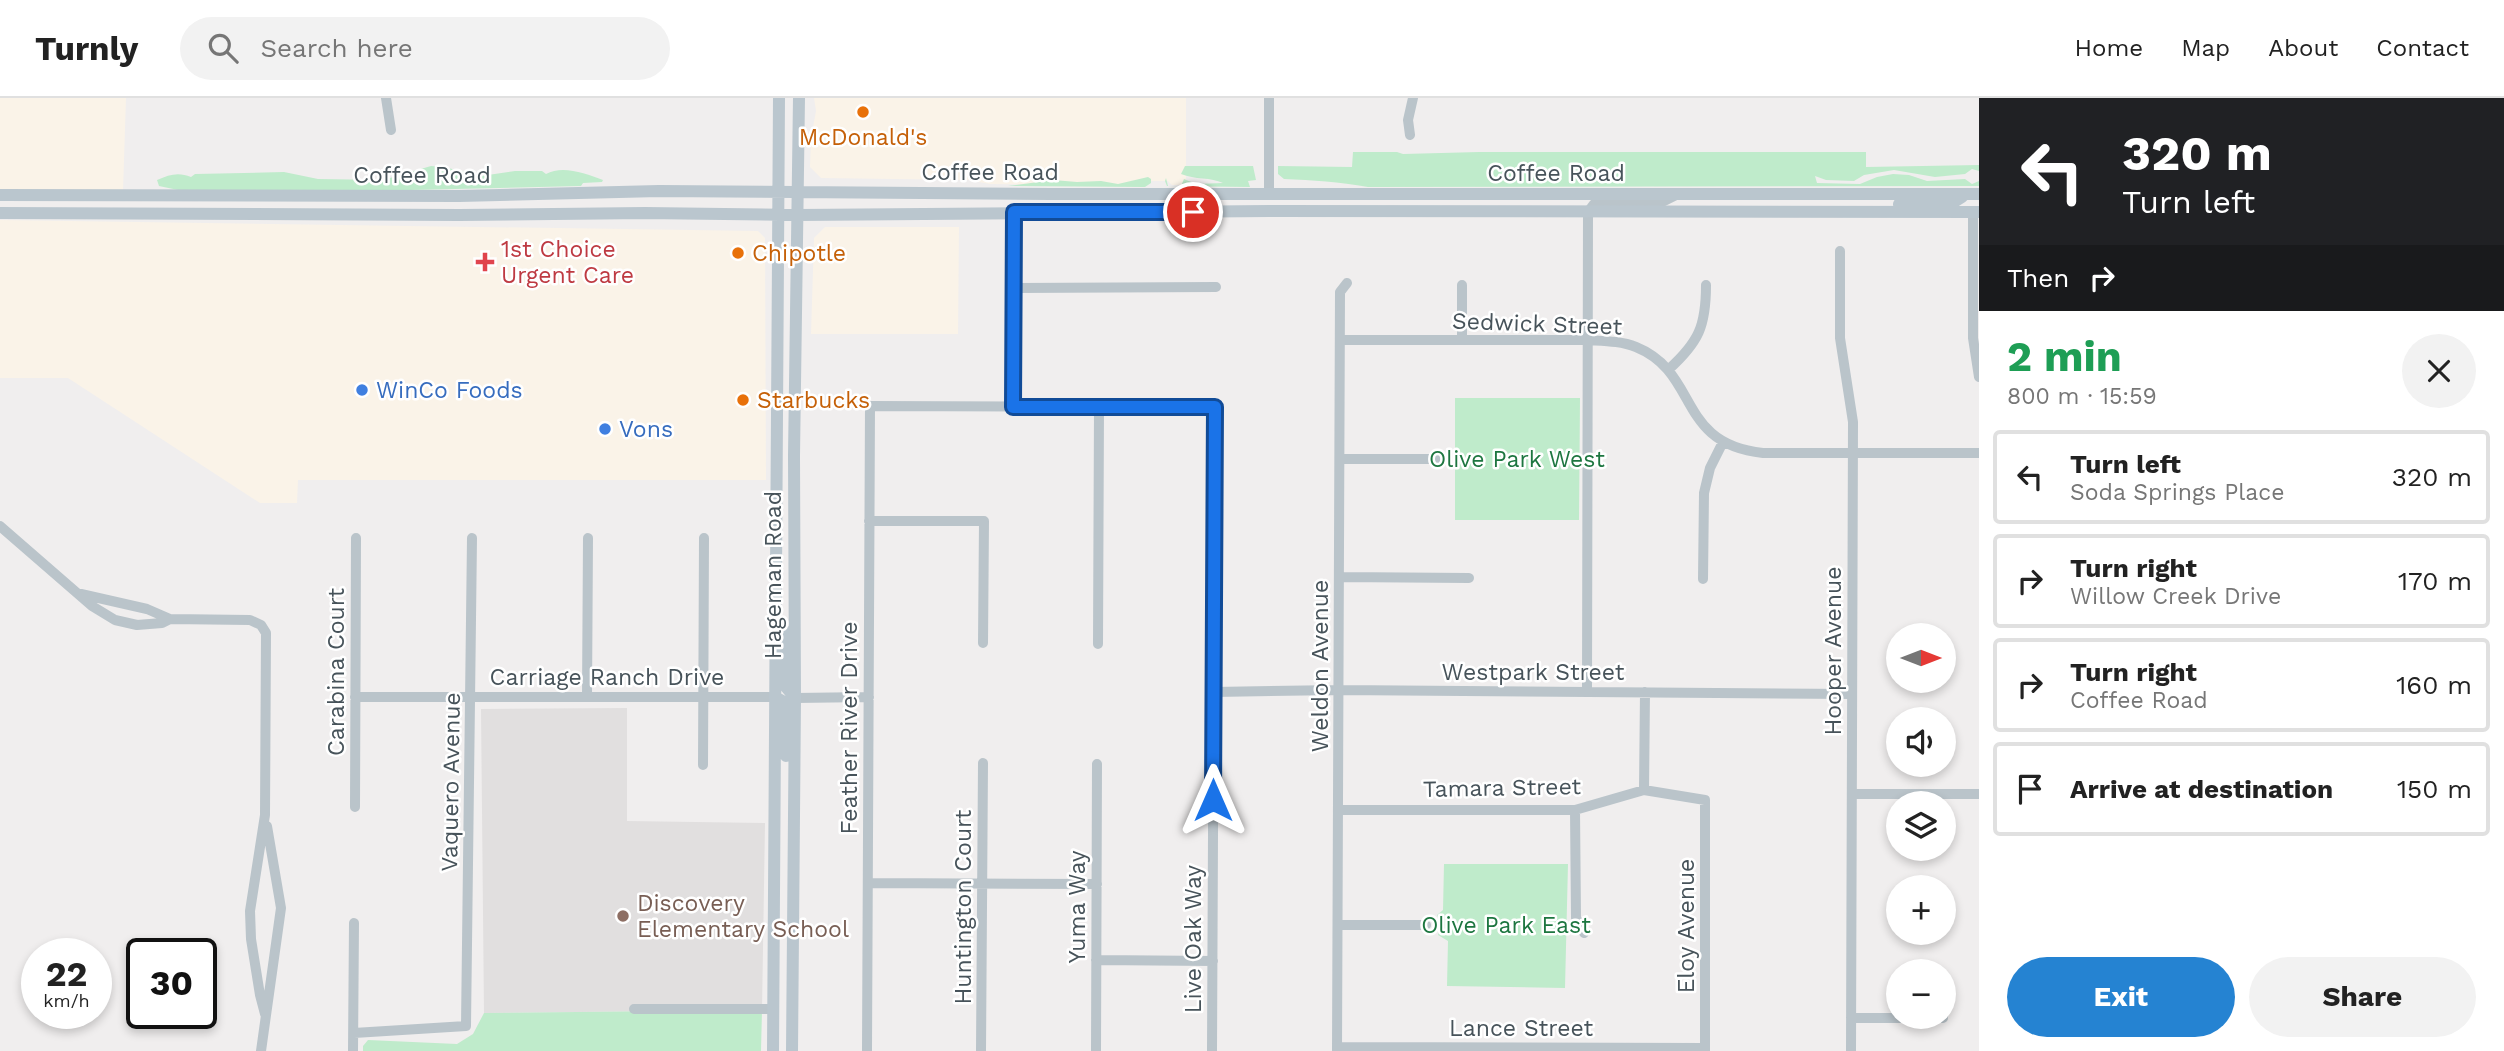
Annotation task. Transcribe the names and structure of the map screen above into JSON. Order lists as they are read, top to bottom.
{
  "streets": {
    "main road": ["Coffee Road", "Hageman Road"],
    "street": [
      "Sedwick Street",
      "Hooper Avenue",
      "Weldon Avenue",
      "Carabina Court",
      "Westpark Street",
      "Carriage Ranch Drive",
      "Feather River Drive",
      "Vaquero Avenue",
      "Tamara Street",
      "Huntington Court",
      "Yuma Way",
      "Eloy Avenue",
      "Live Oak Way",
      "Lance Street"
    ]
  },
  "crossings": [
    ["Coffee Road", "Hageman Road"],
    ["Sedwick Street", "Hooper Avenue"],
    ["Sedwick Street", "Weldon Avenue"],
    ["Hageman Road", "Carriage Ranch Drive"],
    ["Hooper Avenue", "Westpark Street"],
    ["Weldon Avenue", "Westpark Street"],
    ["Weldon Avenue", "Tamara Street"],
    ["Weldon Avenue", "Lance Street"],
    ["Carabina Court", "Carriage Ranch Drive"],
    ["Westpark Street", "Live Oak Way"],
    ["Carriage Ranch Drive", "Vaquero Avenue"],
    ["Tamara Street", "Eloy Avenue"],
    ["Eloy Avenue", "Lance Street"]
  ],
  "parks": ["Olive Park West", "Olive Park East"],
  "places": {
    "other": [
      "McDonald's",
      "Chipotle",
      "WinCo Foods",
      "Starbucks",
      "Vons",
      "Discovery Elementary School"
    ],
    "health": ["1st Choice Urgent Care"]
  },
  "north": "right",
  "page": {
    "header": "Turnly",
    "search": "Search here",
    "nav": [
      "Home",
      "Map",
      "About",
      "Contact"
    ],
    "turn": ["320 m", "Turn left"],
    "then": "Then",
    "heading": ["2 min", "800 m · 15:59"],
    "list": [
      {
        "name": "Turn left",
        "note": "Soda Springs Place",
        "value": "320 m"
      },
      {
        "name": "Turn right",
        "note": "Willow Creek Drive",
        "value": "170 m"
      },
      {
        "name": "Turn right",
        "note": "Coffee Road",
        "value": "160 m"
      },
      {
        "name": "Arrive at destination",
        "value": "150 m"
      }
    ],
    "map_buttons": ["+", "−"],
    "speed": "22 km/h",
    "limit": "30",
    "buttons": ["Exit", "Share"]
  }
}
